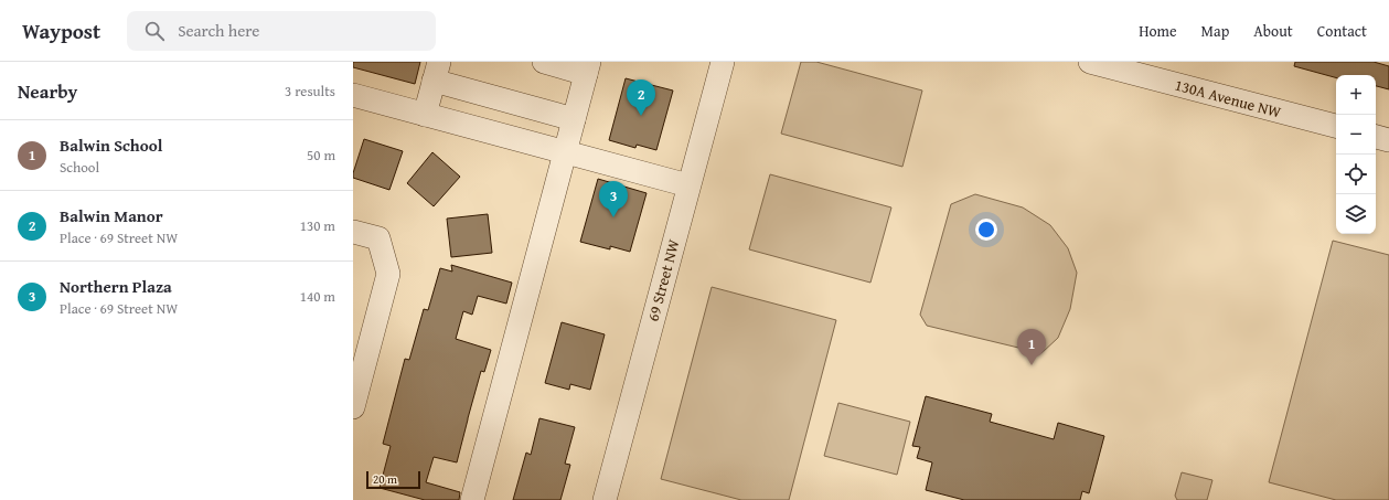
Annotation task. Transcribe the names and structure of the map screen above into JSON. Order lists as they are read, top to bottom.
{
  "streets": {
    "street": ["130A Avenue NW", "69 Street NW"]
  },
  "scale_bar": "20 m",
  "page": {
    "header": "Waypost",
    "search": "Search here",
    "nav": [
      "Home",
      "Map",
      "About",
      "Contact"
    ],
    "heading": ["Nearby", "3 results"],
    "map_buttons": ["+", "−"],
    "pins": ["2", "3", "1"],
    "list": [
      {
        "mark": "1",
        "name": "Balwin School",
        "note": "School",
        "value": "50 m"
      },
      {
        "mark": "2",
        "name": "Balwin Manor",
        "note": "Place · 69 Street NW",
        "value": "130 m"
      },
      {
        "mark": "3",
        "name": "Northern Plaza",
        "note": "Place · 69 Street NW",
        "value": "140 m"
      }
    ],
    "scale": "20 m"
  }
}
